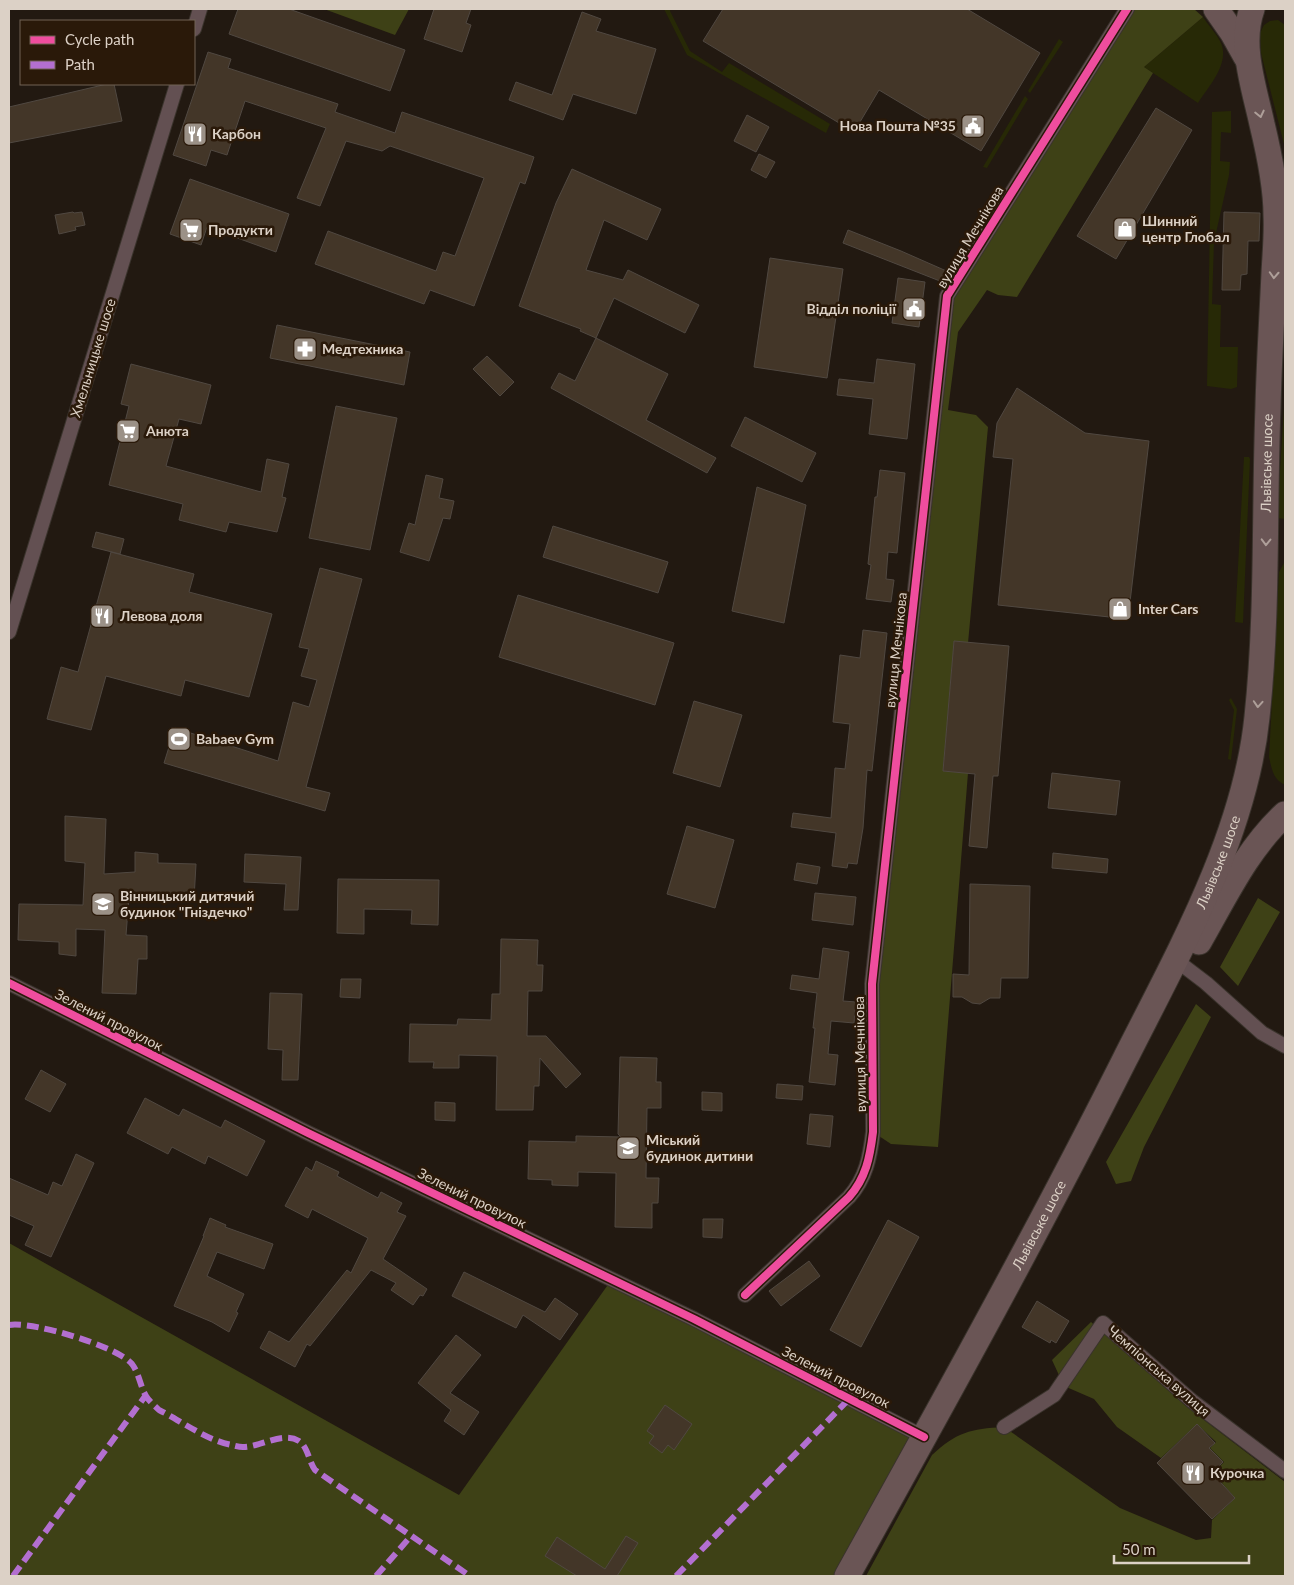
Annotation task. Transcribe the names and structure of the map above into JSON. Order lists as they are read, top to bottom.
{
  "streets": {
    "highway": ["Львівське шосе"],
    "street": [
      "вулиця Мечнікова",
      "Хмельницьке шосе",
      "Зелений провулок",
      "Чемпіонська вулиця"
    ]
  },
  "crossings": [
    ["Львівське шосе", "Зелений провулок"]
  ],
  "one_way": ["Львівське шосе"],
  "places": {
    "public building": ["Нова Пошта №35", "Відділ поліції"],
    "restaurant": ["Карбон", "Левова доля", "Курочка"],
    "shop": ["Шинний центр Глобал", "Inter Cars"],
    "supermarket": ["Продукти", "Анюта"],
    "pharmacy": ["Медтехника"],
    "sports": ["Babaev Gym"],
    "school or university": ["Вінницький дитячий будинок \"Гніздечко\"", "Міський будинок дитини"]
  },
  "legend": ["Cycle path", "Path"],
  "scale_bar": "50 m"
}
